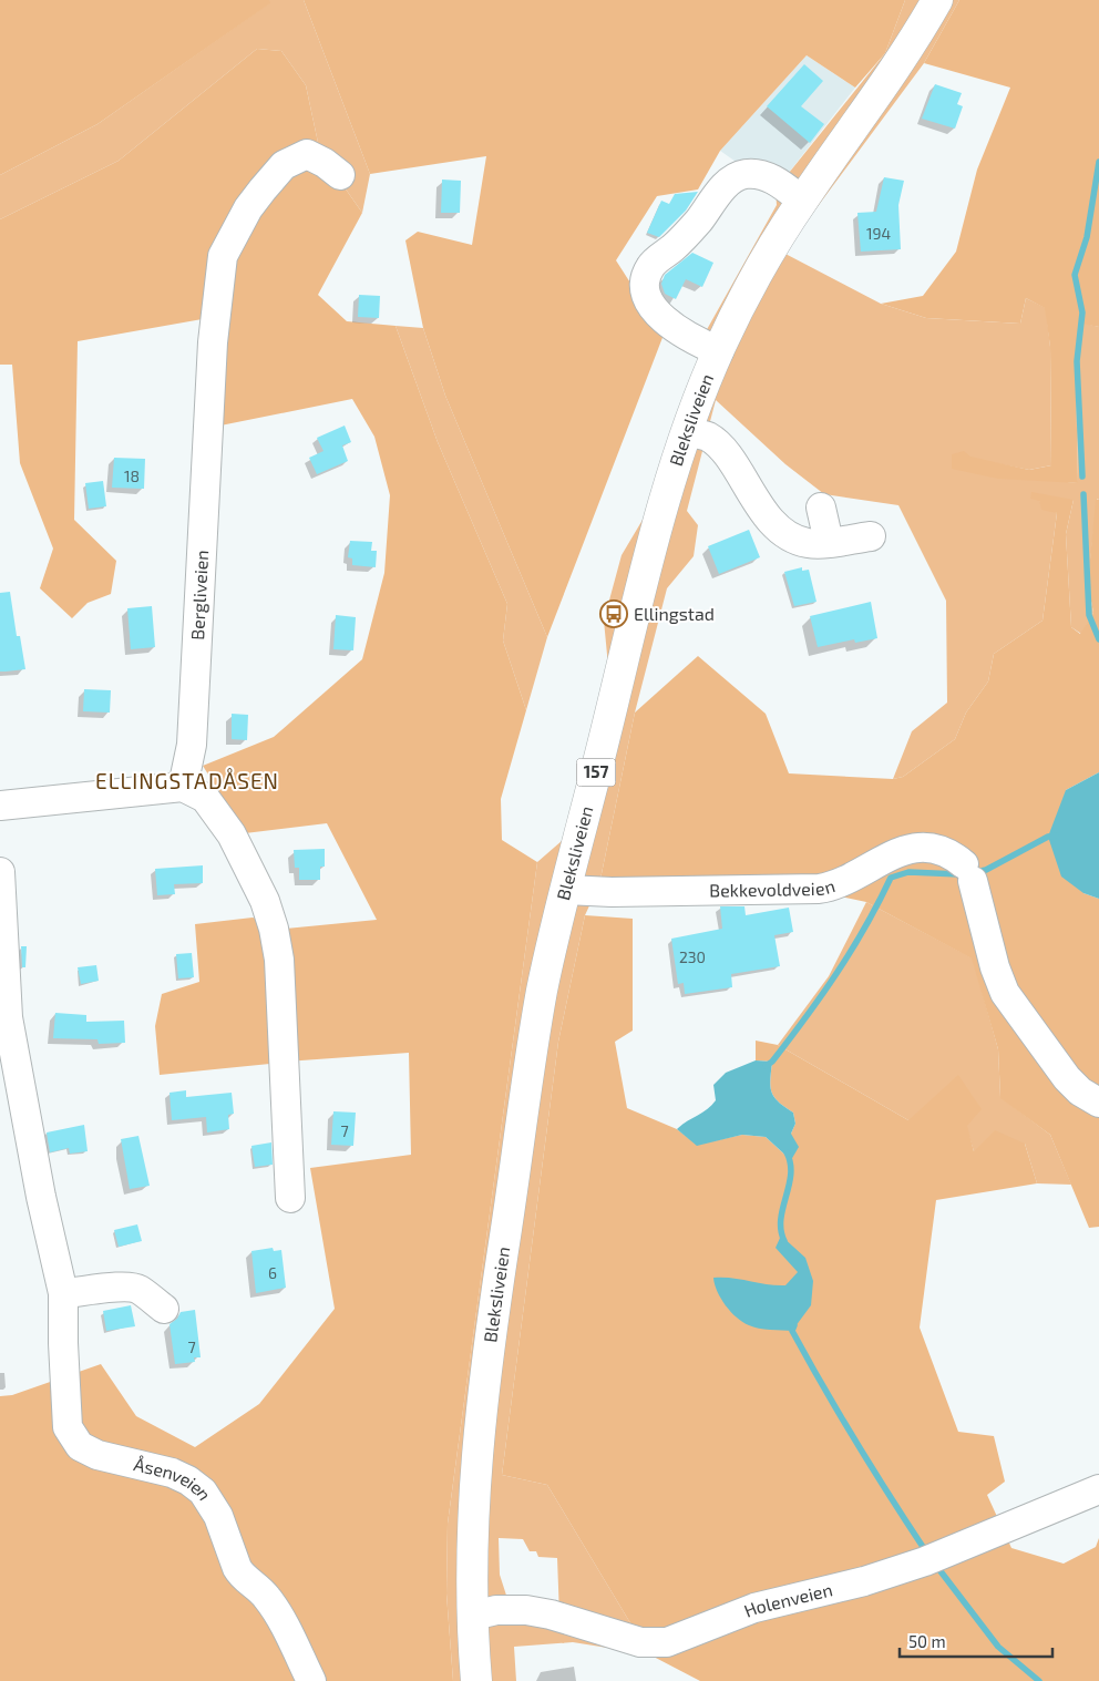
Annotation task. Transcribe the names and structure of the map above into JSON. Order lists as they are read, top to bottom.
{
  "streets": {
    "main road": ["Bleksliveien", "157"],
    "street": [
      "Bergliveien",
      "Bekkevoldveien",
      "Åsenveien",
      "Holenveien"
    ]
  },
  "crossings": [
    ["Bleksliveien", "Bekkevoldveien"],
    ["Bleksliveien", "Holenveien"]
  ],
  "districts": ["ELLINGSTADÅSEN"],
  "places": {
    "bus stop": ["Ellingstad"]
  },
  "house_numbers": [
    "194",
    "18",
    "230",
    "7",
    "6",
    "7"
  ],
  "scale_bar": "50 m"
}
